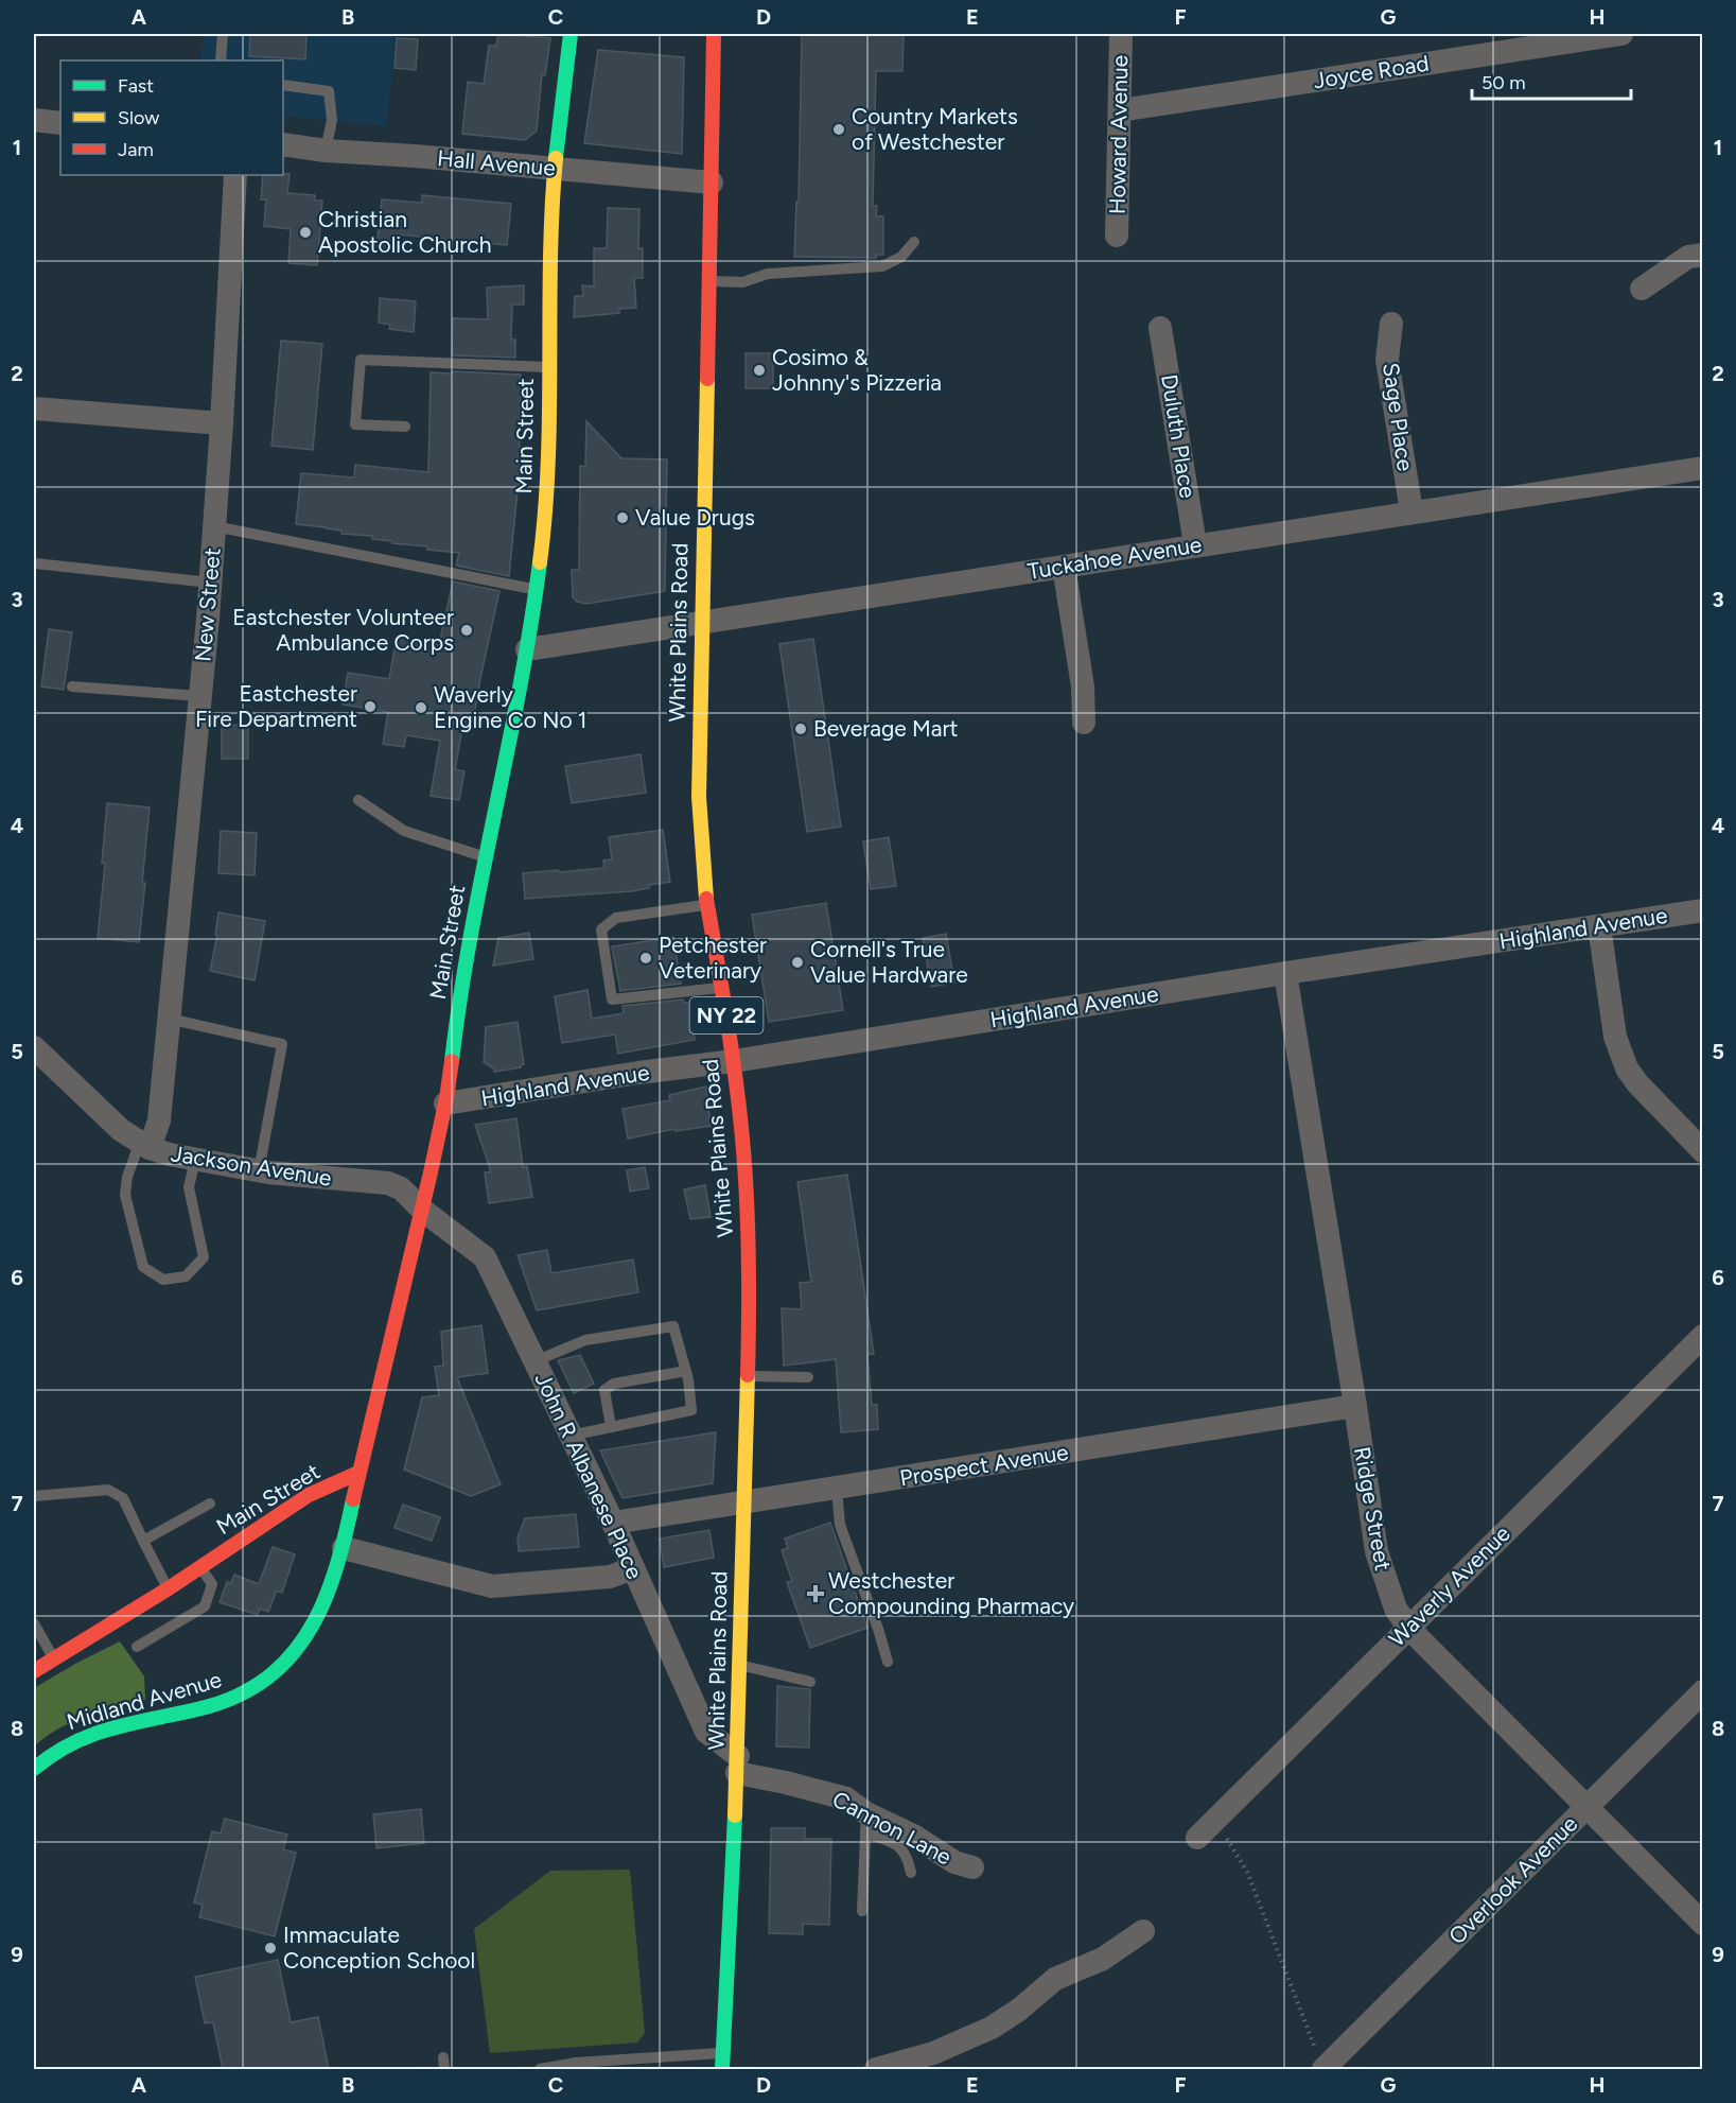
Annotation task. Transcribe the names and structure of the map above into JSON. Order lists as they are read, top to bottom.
{
  "streets": {
    "street": [
      "Joyce Road",
      "Howard Avenue",
      "Hall Avenue",
      "Sage Place",
      "Main Street",
      "Duluth Place",
      "Tuckahoe Avenue",
      "New Street",
      "White Plains Road",
      "Highland Avenue",
      "NY 22",
      "Jackson Avenue",
      "Prospect Avenue",
      "John R Albanese Place",
      "Ridge Street",
      "Waverly Avenue",
      "Midland Avenue",
      "Cannon Lane",
      "Overlook Avenue"
    ]
  },
  "crossings": [
    ["Joyce Road", "Howard Avenue"],
    ["Hall Avenue", "Main Street"],
    ["Hall Avenue", "White Plains Road"],
    ["Sage Place", "Tuckahoe Avenue"],
    ["Main Street", "Tuckahoe Avenue"],
    ["Main Street", "Highland Avenue"],
    ["Main Street", "Jackson Avenue"],
    ["Main Street", "John R Albanese Place"],
    ["Main Street", "Midland Avenue"],
    ["Duluth Place", "Tuckahoe Avenue"],
    ["Tuckahoe Avenue", "White Plains Road"],
    ["New Street", "Jackson Avenue"],
    ["White Plains Road", "Highland Avenue"],
    ["White Plains Road", "Prospect Avenue"],
    ["White Plains Road", "John R Albanese Place"],
    ["White Plains Road", "Cannon Lane"],
    ["Highland Avenue", "Ridge Street"],
    ["Jackson Avenue", "John R Albanese Place"],
    ["Prospect Avenue", "John R Albanese Place"],
    ["Prospect Avenue", "Ridge Street"],
    ["John R Albanese Place", "Cannon Lane"],
    ["Ridge Street", "Waverly Avenue"],
    ["Ridge Street", "Overlook Avenue"]
  ],
  "places": {
    "other": [
      "Country Markets of Westchester",
      "Christian Apostolic Church",
      "Cosimo & Johnny's Pizzeria",
      "Value Drugs",
      "Eastchester Volunteer Ambulance Corps",
      "Eastchester Fire Department",
      "Waverly Engine Co No 1",
      "Beverage Mart",
      "Petchester Veterinary",
      "Cornell's True Value Hardware",
      "Immaculate Conception School"
    ],
    "health": ["Westchester Compounding Pharmacy"]
  },
  "legend": ["Fast", "Slow", "Jam"],
  "scale_bar": "50 m",
  "grid": {
    "columns": [
      "A",
      "B",
      "C",
      "D",
      "E",
      "F",
      "G",
      "H"
    ],
    "rows": [
      "1",
      "2",
      "3",
      "4",
      "5",
      "6",
      "7",
      "8",
      "9"
    ]
  }
}
